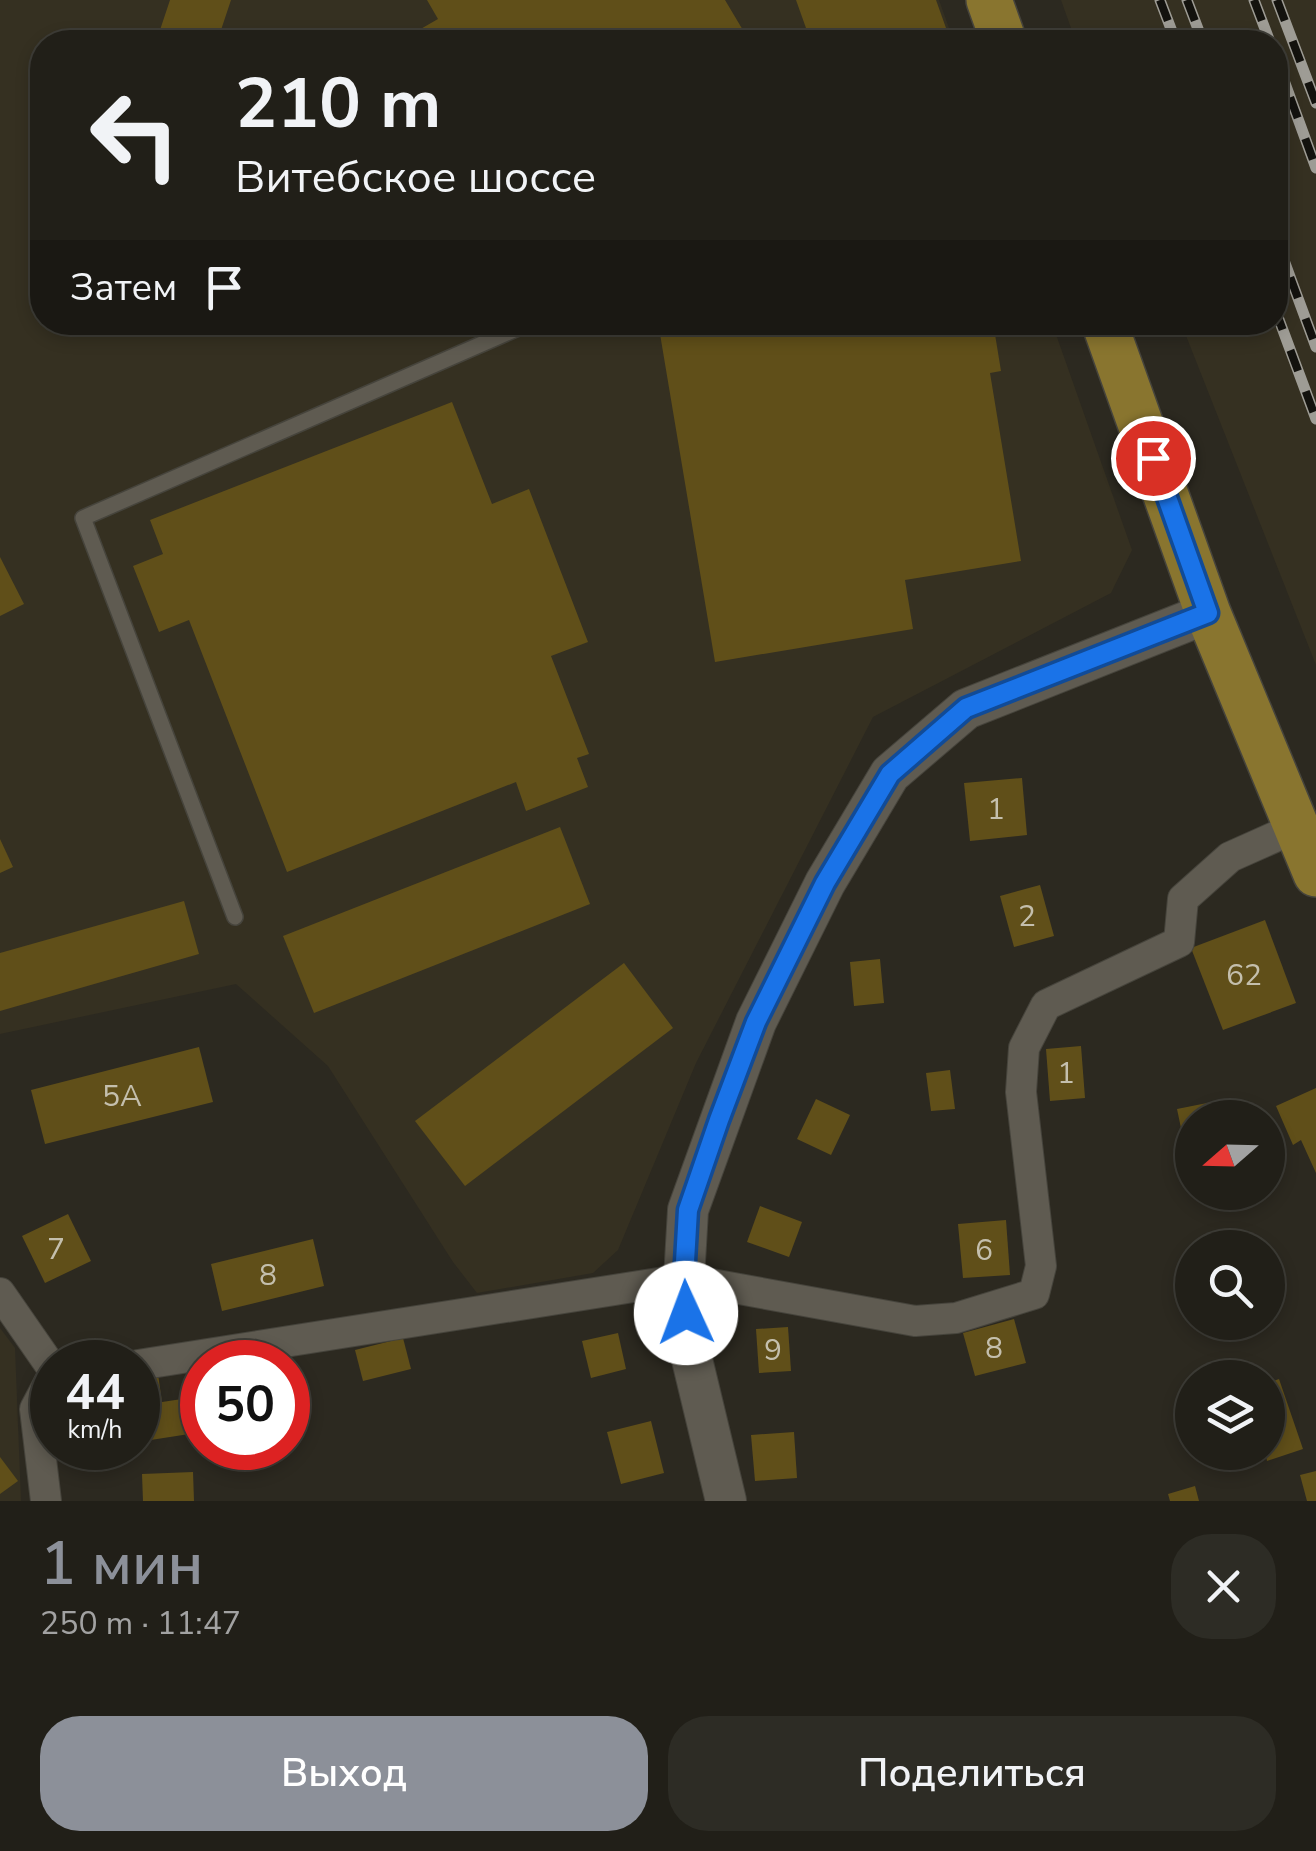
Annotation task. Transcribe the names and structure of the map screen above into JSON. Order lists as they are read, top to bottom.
{
  "house_numbers": [
    "1",
    "2",
    "62",
    "1",
    "5А",
    "7",
    "6",
    "8",
    "8",
    "9"
  ],
  "north": "left",
  "page": {
    "turn": ["210 m", "Витебское шоссе"],
    "then": "Затем",
    "speed": "44 km/h",
    "limit": "50",
    "heading": ["1 мин", "250 m · 11:47"],
    "buttons": ["Выход", "Поделиться"]
  }
}
